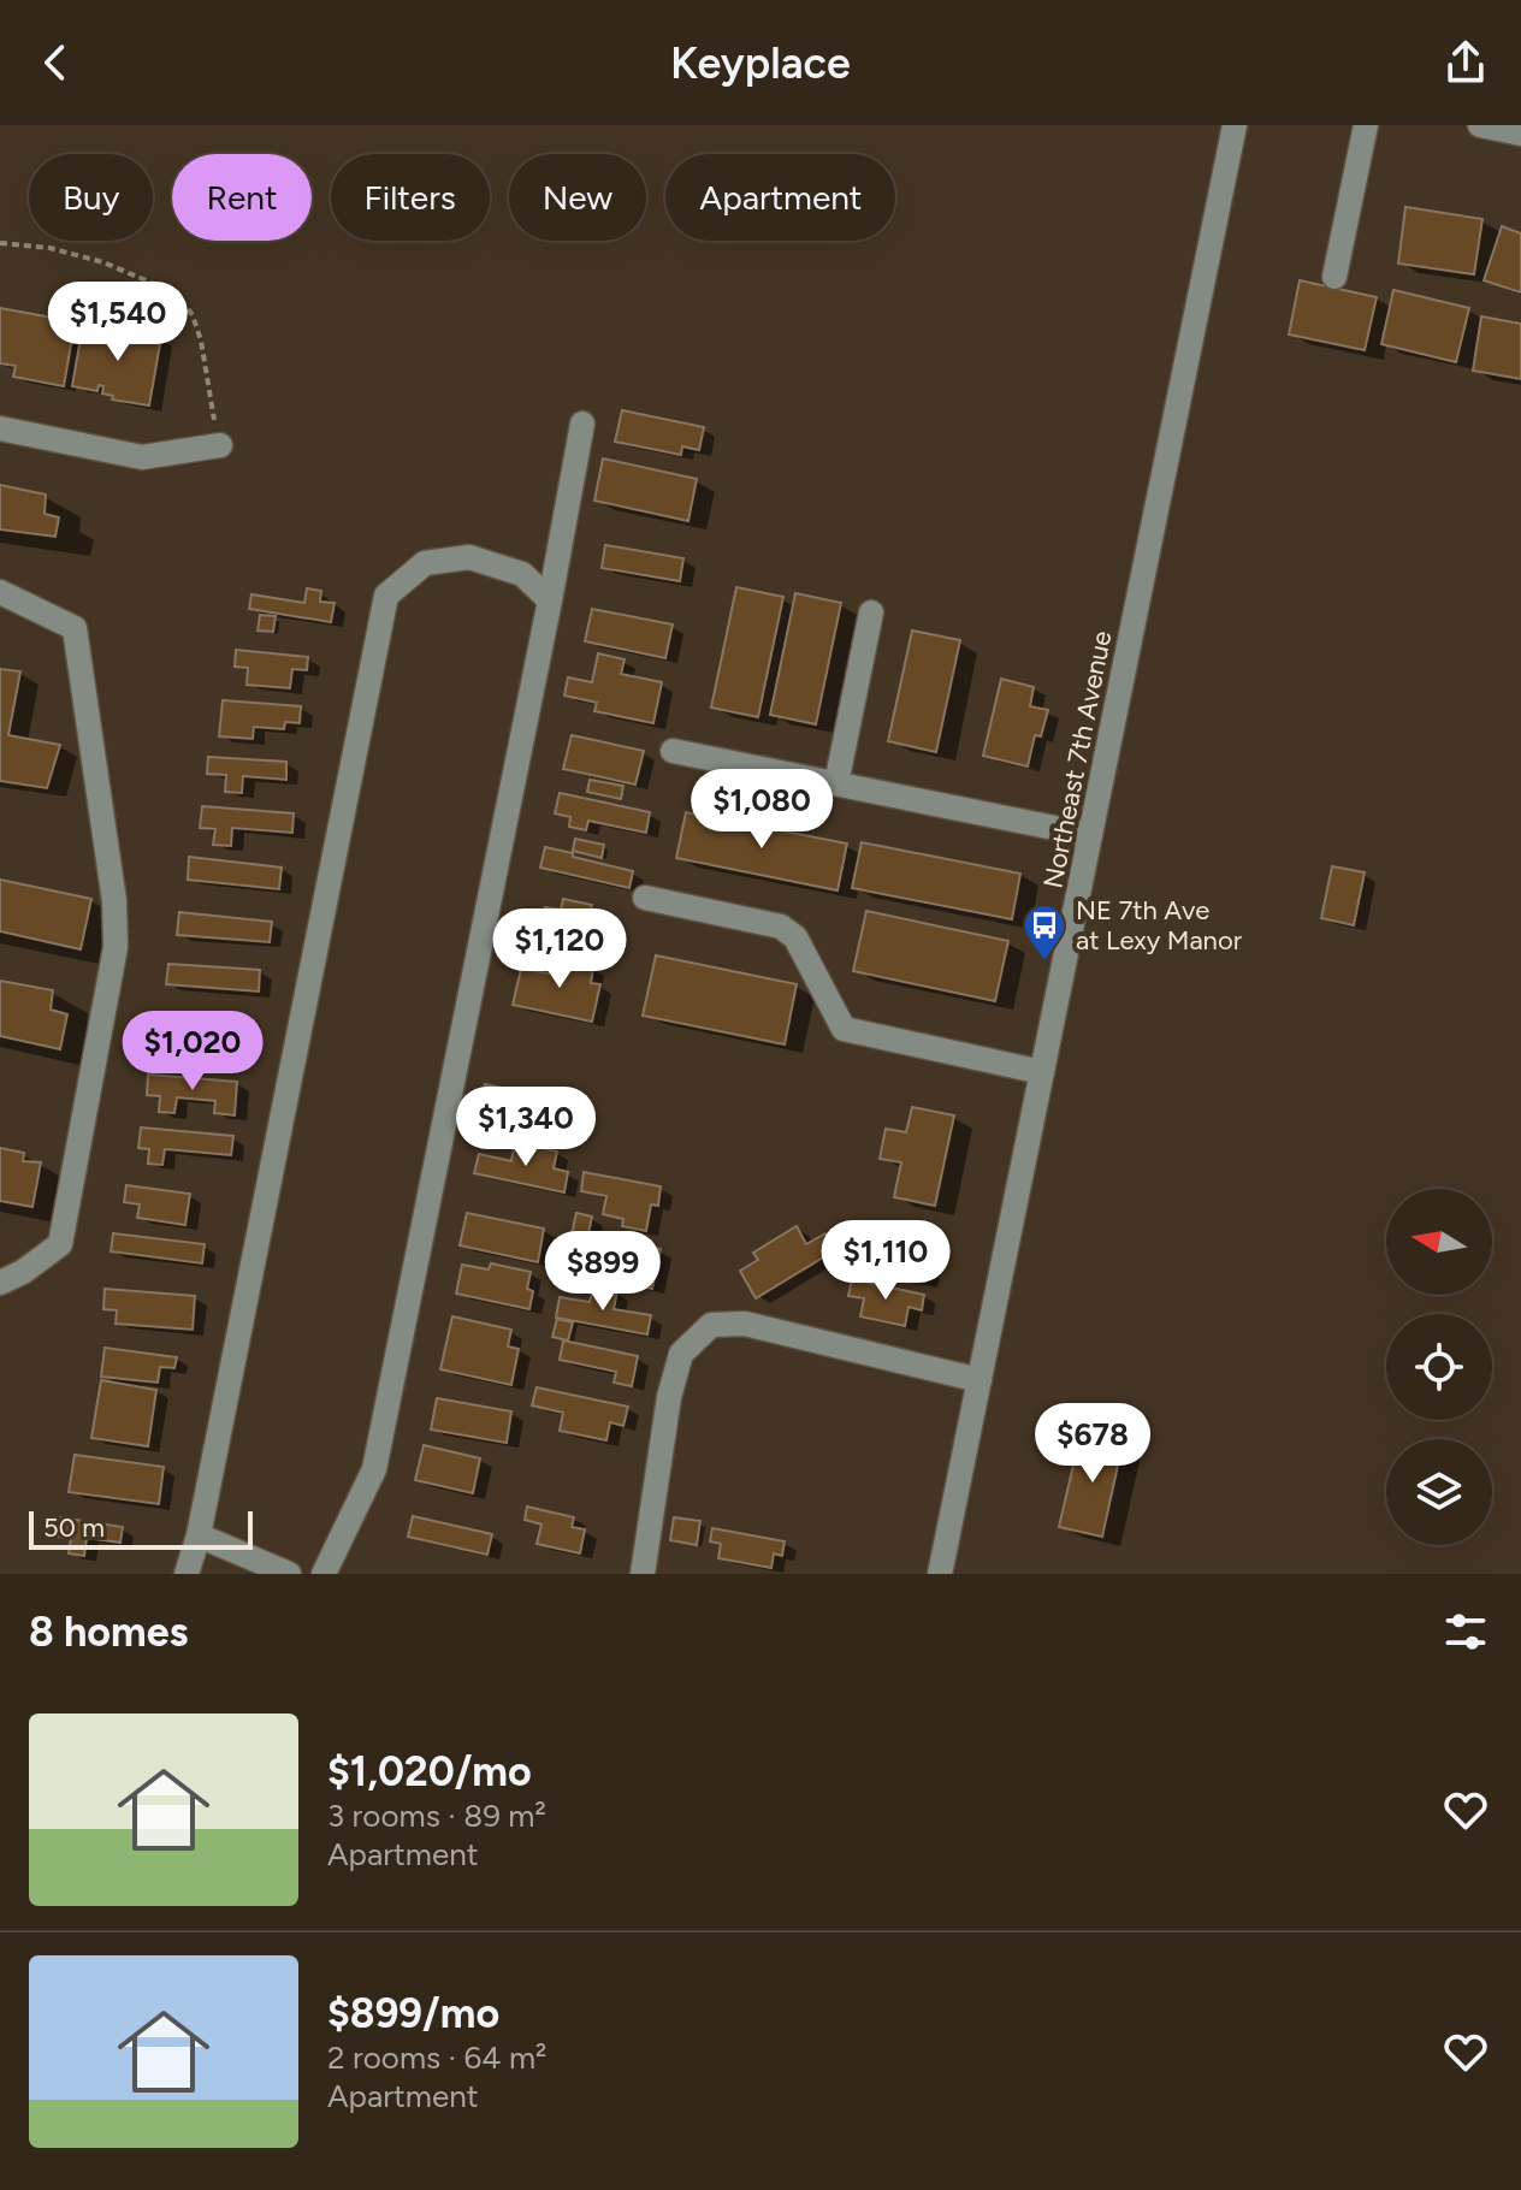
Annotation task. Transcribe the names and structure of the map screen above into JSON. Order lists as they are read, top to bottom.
{
  "streets": {
    "street": ["Northeast 7th Avenue"]
  },
  "places": {
    "bus stop": ["NE 7th Ave at Lexy Manor"]
  },
  "scale_bar": "50 m",
  "north": "left",
  "page": {
    "header": "Keyplace",
    "chip": [
      "Buy",
      "Rent",
      "Filters",
      "New",
      "Apartment"
    ],
    "price": [
      "$1,540",
      "$1,080",
      "$1,120",
      "$1,020",
      "$1,340",
      "$1,110",
      "$899",
      "$678"
    ],
    "scale": "50 m",
    "heading": "8 homes",
    "list": [
      {
        "name": "$1,020/mo",
        "note": "3 rooms · 89 m² · Apartment"
      },
      {
        "name": "$899/mo",
        "note": "2 rooms · 64 m² · Apartment"
      }
    ]
  }
}
